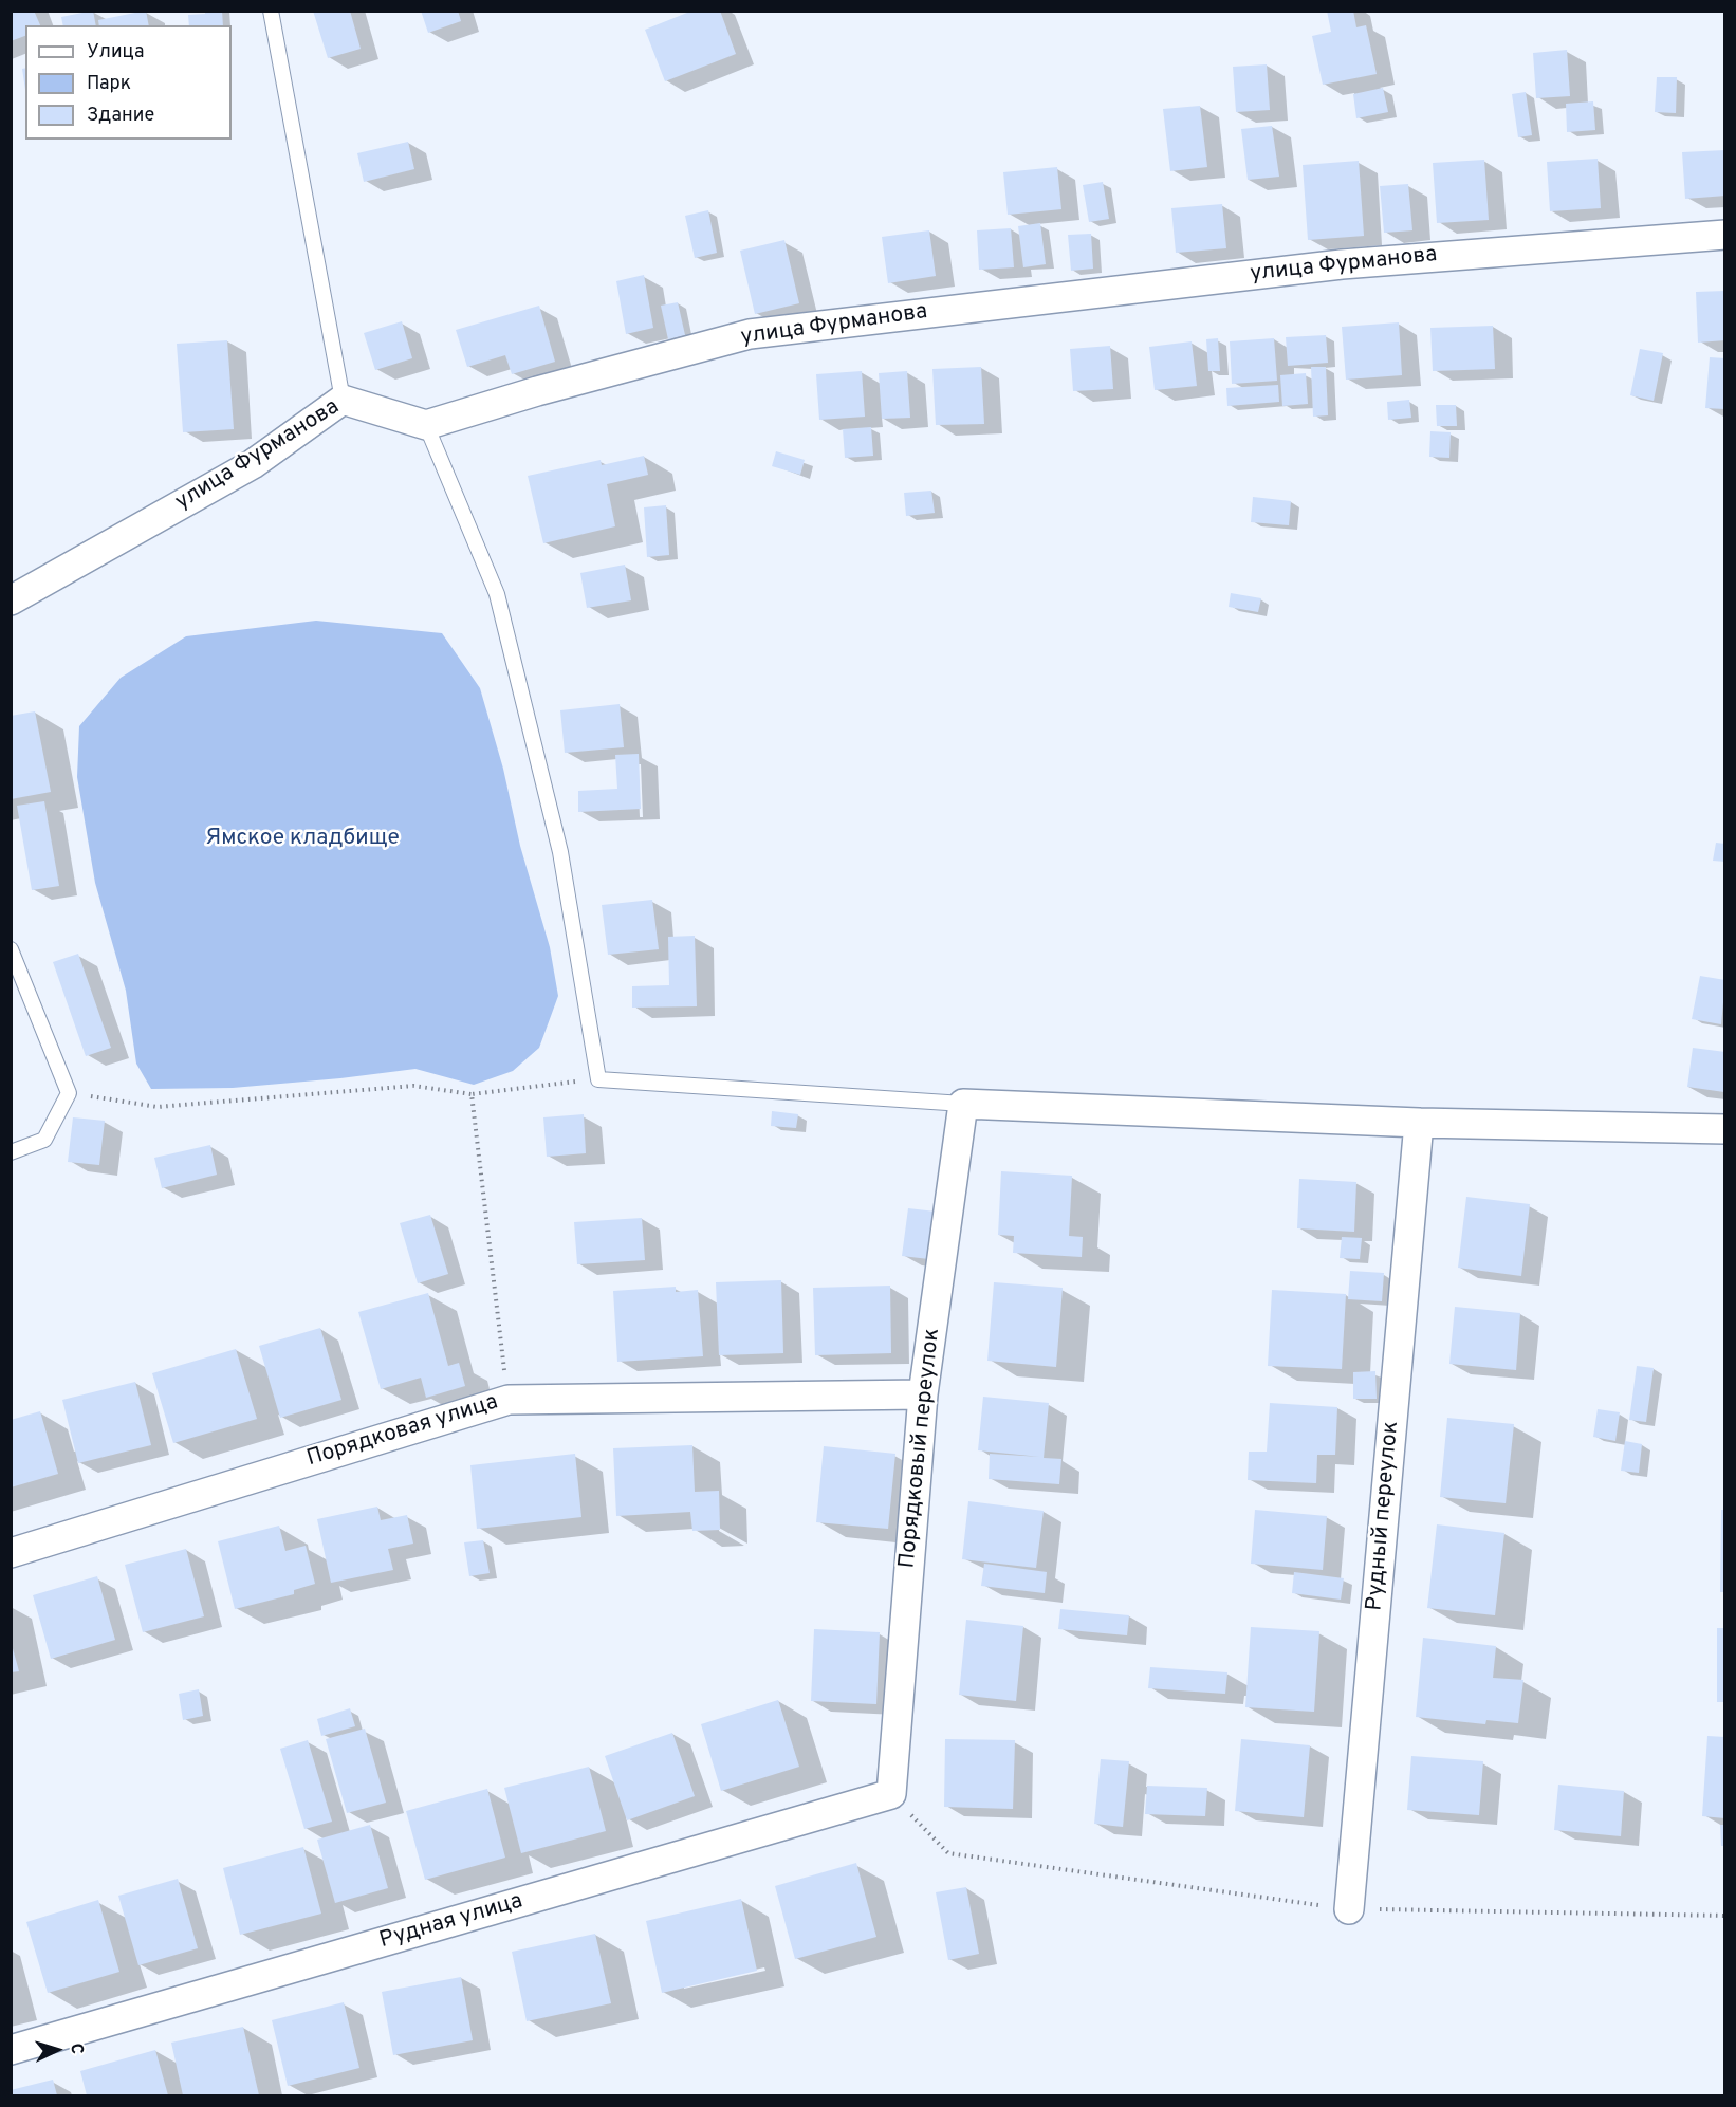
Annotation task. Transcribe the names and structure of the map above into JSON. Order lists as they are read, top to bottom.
{
  "streets": {
    "street": [
      "улица Фурманова",
      "Порядковая улица",
      "Порядковый переулок",
      "Рудный переулок",
      "Рудная улица"
    ]
  },
  "crossings": [
    ["Порядковая улица", "Порядковый переулок"],
    ["Порядковый переулок", "Рудная улица"]
  ],
  "parks": ["Ямское кладбище"],
  "legend": ["Улица", "Парк", "Здание"],
  "north": "right"
}
